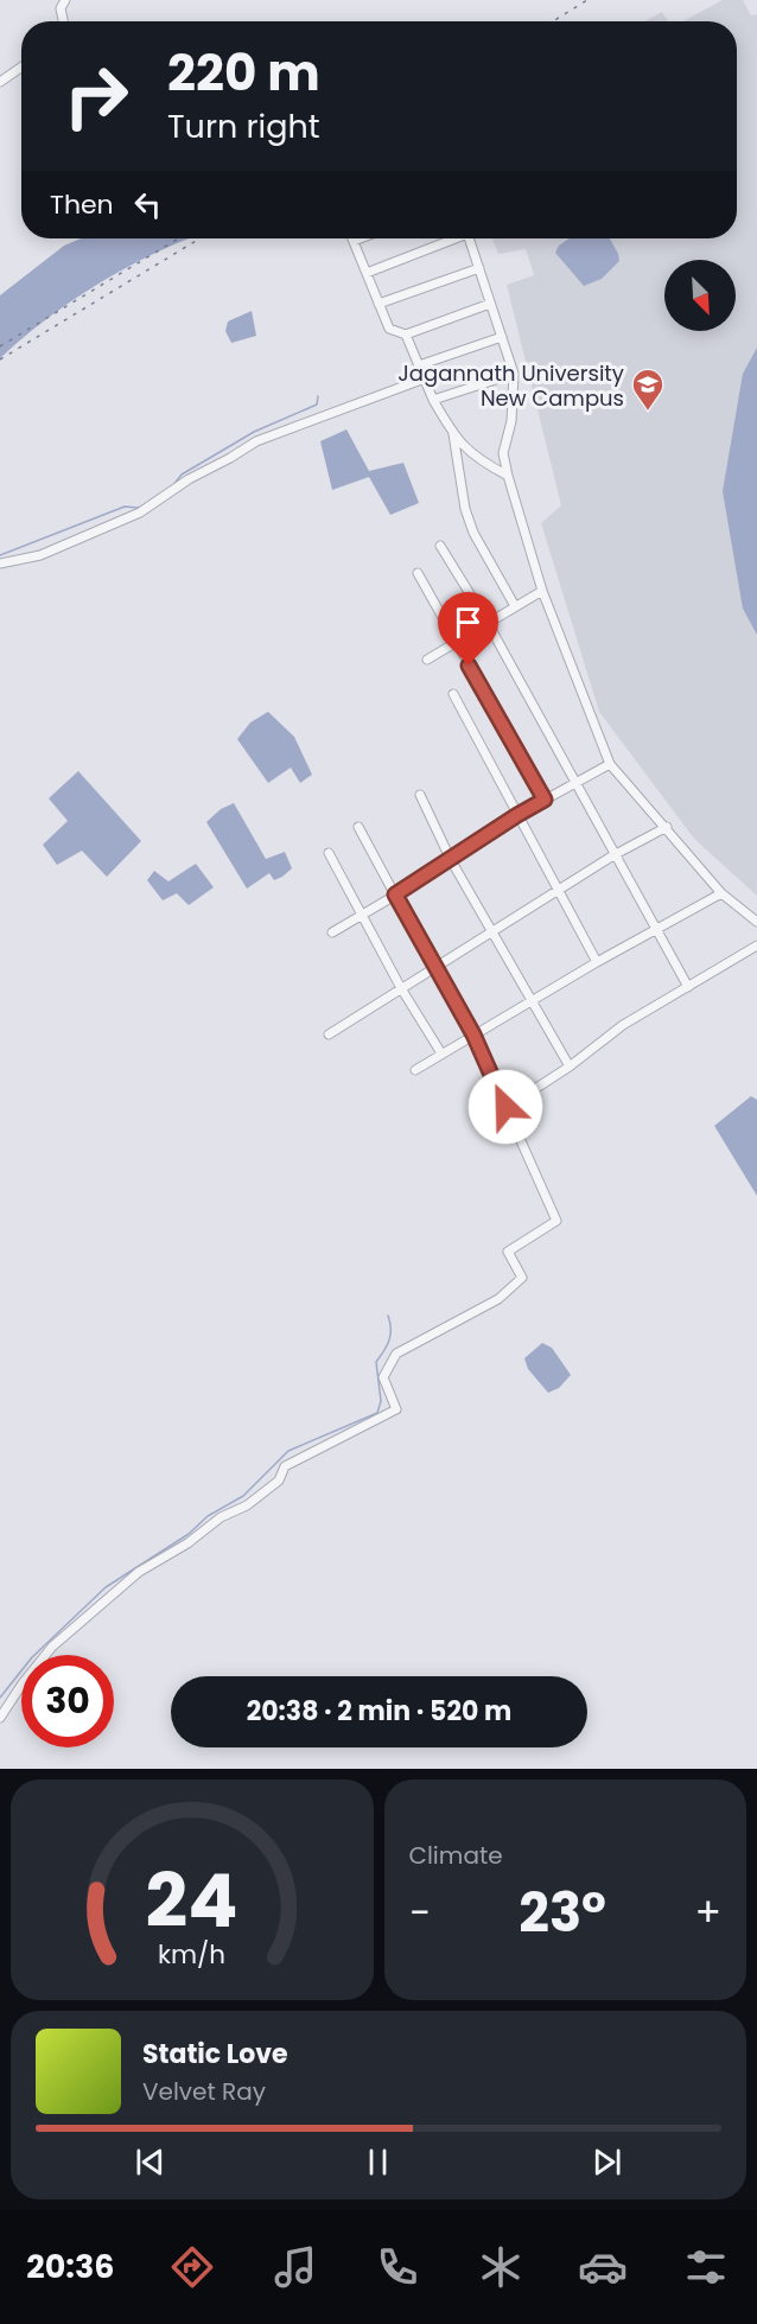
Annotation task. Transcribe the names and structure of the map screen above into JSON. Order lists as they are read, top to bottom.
{
  "places": {
    "school or university": ["Jagannath University New Campus"]
  },
  "north": "bottom right",
  "page": {
    "turn": ["220 m", "Turn right"],
    "then": "Then",
    "limit": "30",
    "trip": "20:38 · 2 min · 520 m",
    "tile": "Climate",
    "heat": ["−", "23°", "+"],
    "song": ["Static Love", "Velvet Ray"],
    "tabs": "20:36",
    "gauge": ["24", "km/h"]
  }
}
